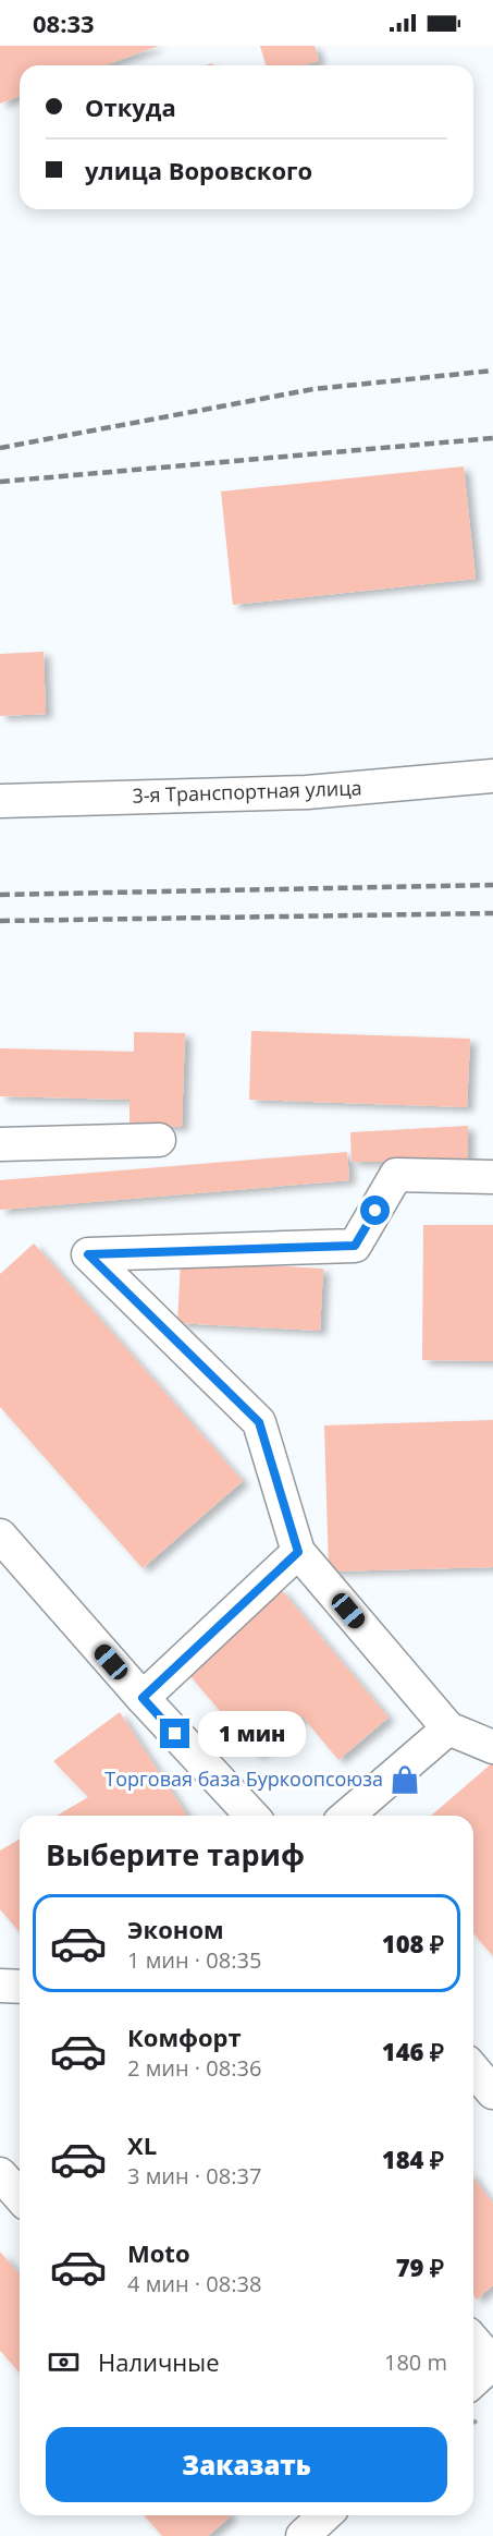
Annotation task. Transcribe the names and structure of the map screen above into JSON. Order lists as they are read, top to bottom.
{
  "streets": {
    "street": ["3-я Транспортная улица"]
  },
  "places": {
    "shop": ["Торговая база Буркоопсоюза"]
  },
  "page": {
    "status": "08:33",
    "banner": ["Откуда", "улица Воровского"],
    "bubble": "1 мин",
    "heading": "Выберите тариф",
    "list": [
      {
        "name": "Эконом",
        "note": "1 мин · 08:35",
        "value": "108 ₽"
      },
      {
        "name": "Комфорт",
        "note": "2 мин · 08:36",
        "value": "146 ₽"
      },
      {
        "name": "XL",
        "note": "3 мин · 08:37",
        "value": "184 ₽"
      },
      {
        "name": "Moto",
        "note": "4 мин · 08:38",
        "value": "79 ₽"
      }
    ],
    "pay": ["Наличные", "180 m"],
    "buttons": "Заказать"
  }
}
